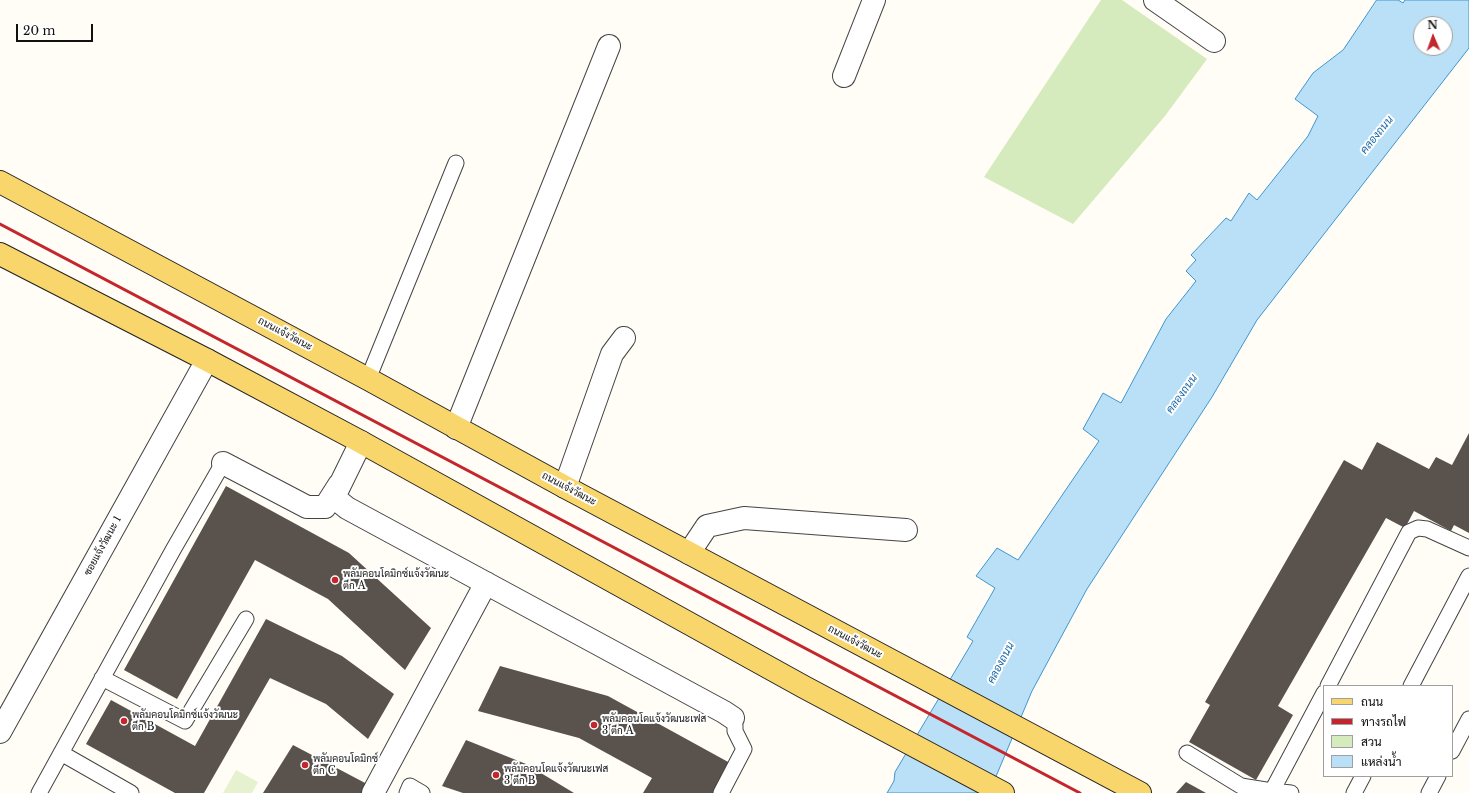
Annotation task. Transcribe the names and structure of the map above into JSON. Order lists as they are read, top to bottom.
{
  "streets": {
    "main road": ["ถนนแจ้งวัฒนะ"],
    "street": ["ซอยแจ้งวัฒนะ 1"]
  },
  "water": ["คลองถนน"],
  "places": [
    "พลัมคอนโดมิกซ์แจ้งวัฒนะ ตึก A",
    "พลัมคอนโดมิกซ์แจ้งวัฒนะ ตึก B",
    "พลัมคอนโดแจ้งวัฒนะเฟส 3 ตึก A",
    "พลัมคอนโดมิกซ์ ตึก C",
    "พลัมคอนโดแจ้งวัฒนะเฟส 3 ตึก B"
  ],
  "legend": [
    "ถนน",
    "ทางรถไฟ",
    "สวน",
    "แหล่งน้ำ"
  ],
  "scale_bar": "20 m",
  "north": "top"
}
